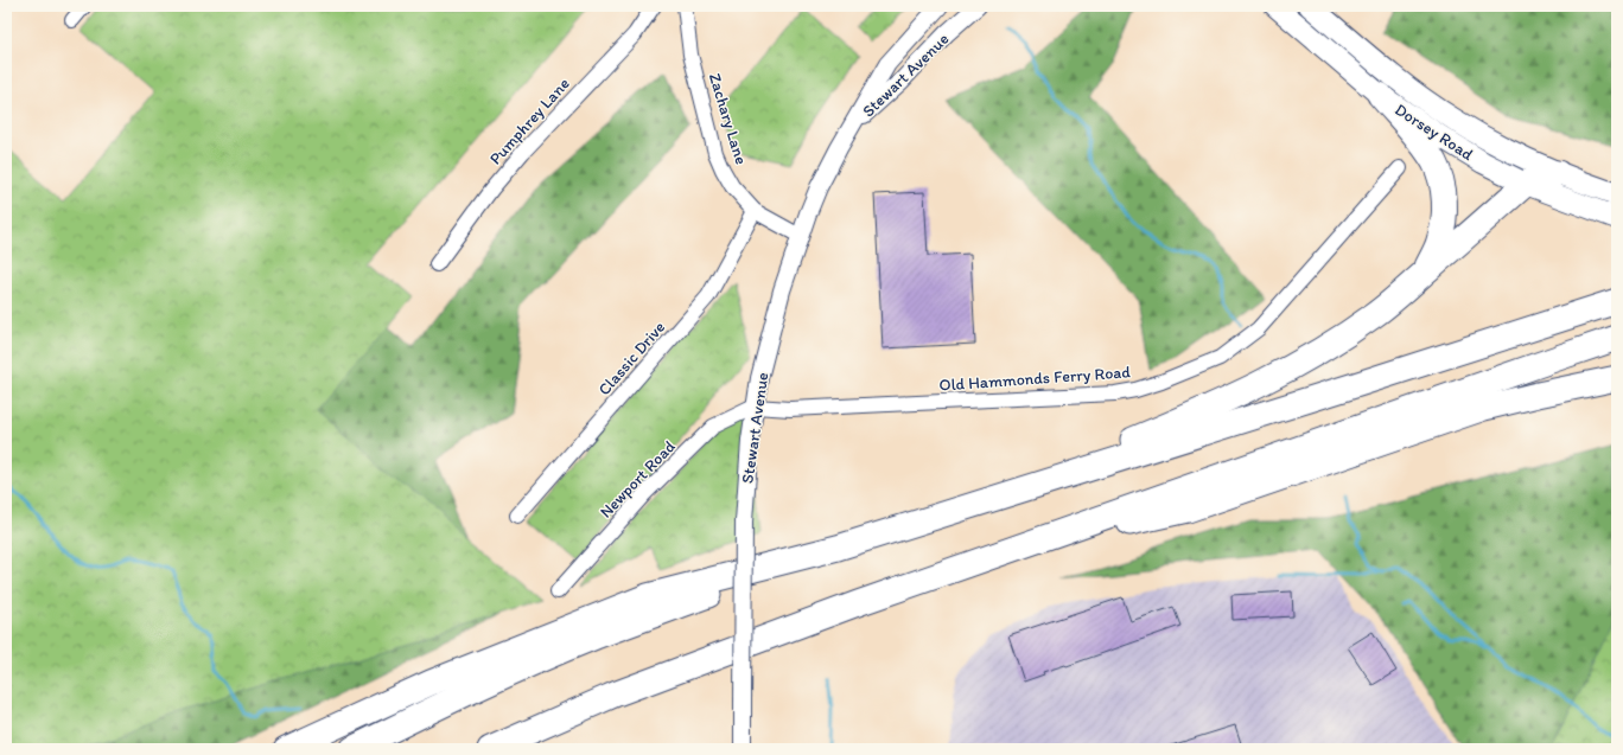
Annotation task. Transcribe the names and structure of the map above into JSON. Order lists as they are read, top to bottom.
{
  "streets": {
    "main road": ["Dorsey Road"],
    "street": [
      "Stewart Avenue",
      "Zachary Lane",
      "Pumphrey Lane",
      "Classic Drive",
      "Old Hammonds Ferry Road",
      "Newport Road"
    ]
  },
  "crossings": [
    ["Stewart Avenue", "Zachary Lane"],
    ["Stewart Avenue", "Old Hammonds Ferry Road"],
    ["Stewart Avenue", "Newport Road"],
    ["Zachary Lane", "Classic Drive"],
    ["Old Hammonds Ferry Road", "Newport Road"]
  ]
}
